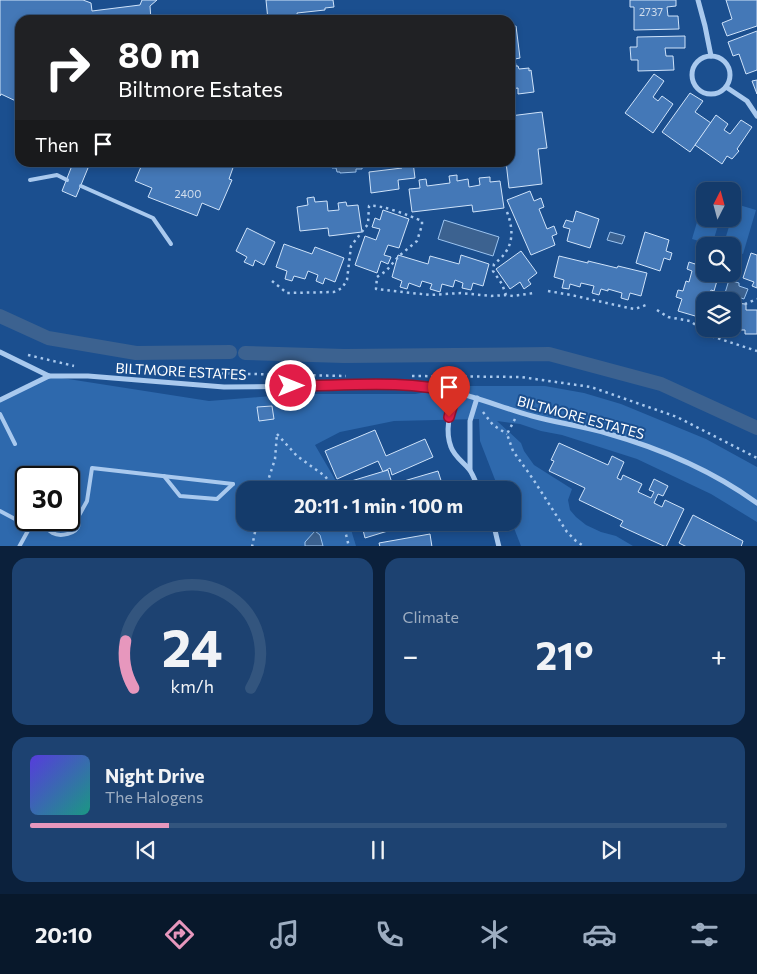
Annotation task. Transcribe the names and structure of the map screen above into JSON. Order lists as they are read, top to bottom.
{
  "streets": {
    "street": ["BILTMORE ESTATES"]
  },
  "house_numbers": ["2737", "2400"],
  "north": "top",
  "page": {
    "turn": ["80 m", "Biltmore Estates"],
    "then": "Then",
    "limit": "30",
    "trip": "20:11 · 1 min · 100 m",
    "tile": "Climate",
    "heat": ["−", "21°", "+"],
    "song": ["Night Drive", "The Halogens"],
    "tabs": "20:10",
    "gauge": ["24", "km/h"]
  }
}
